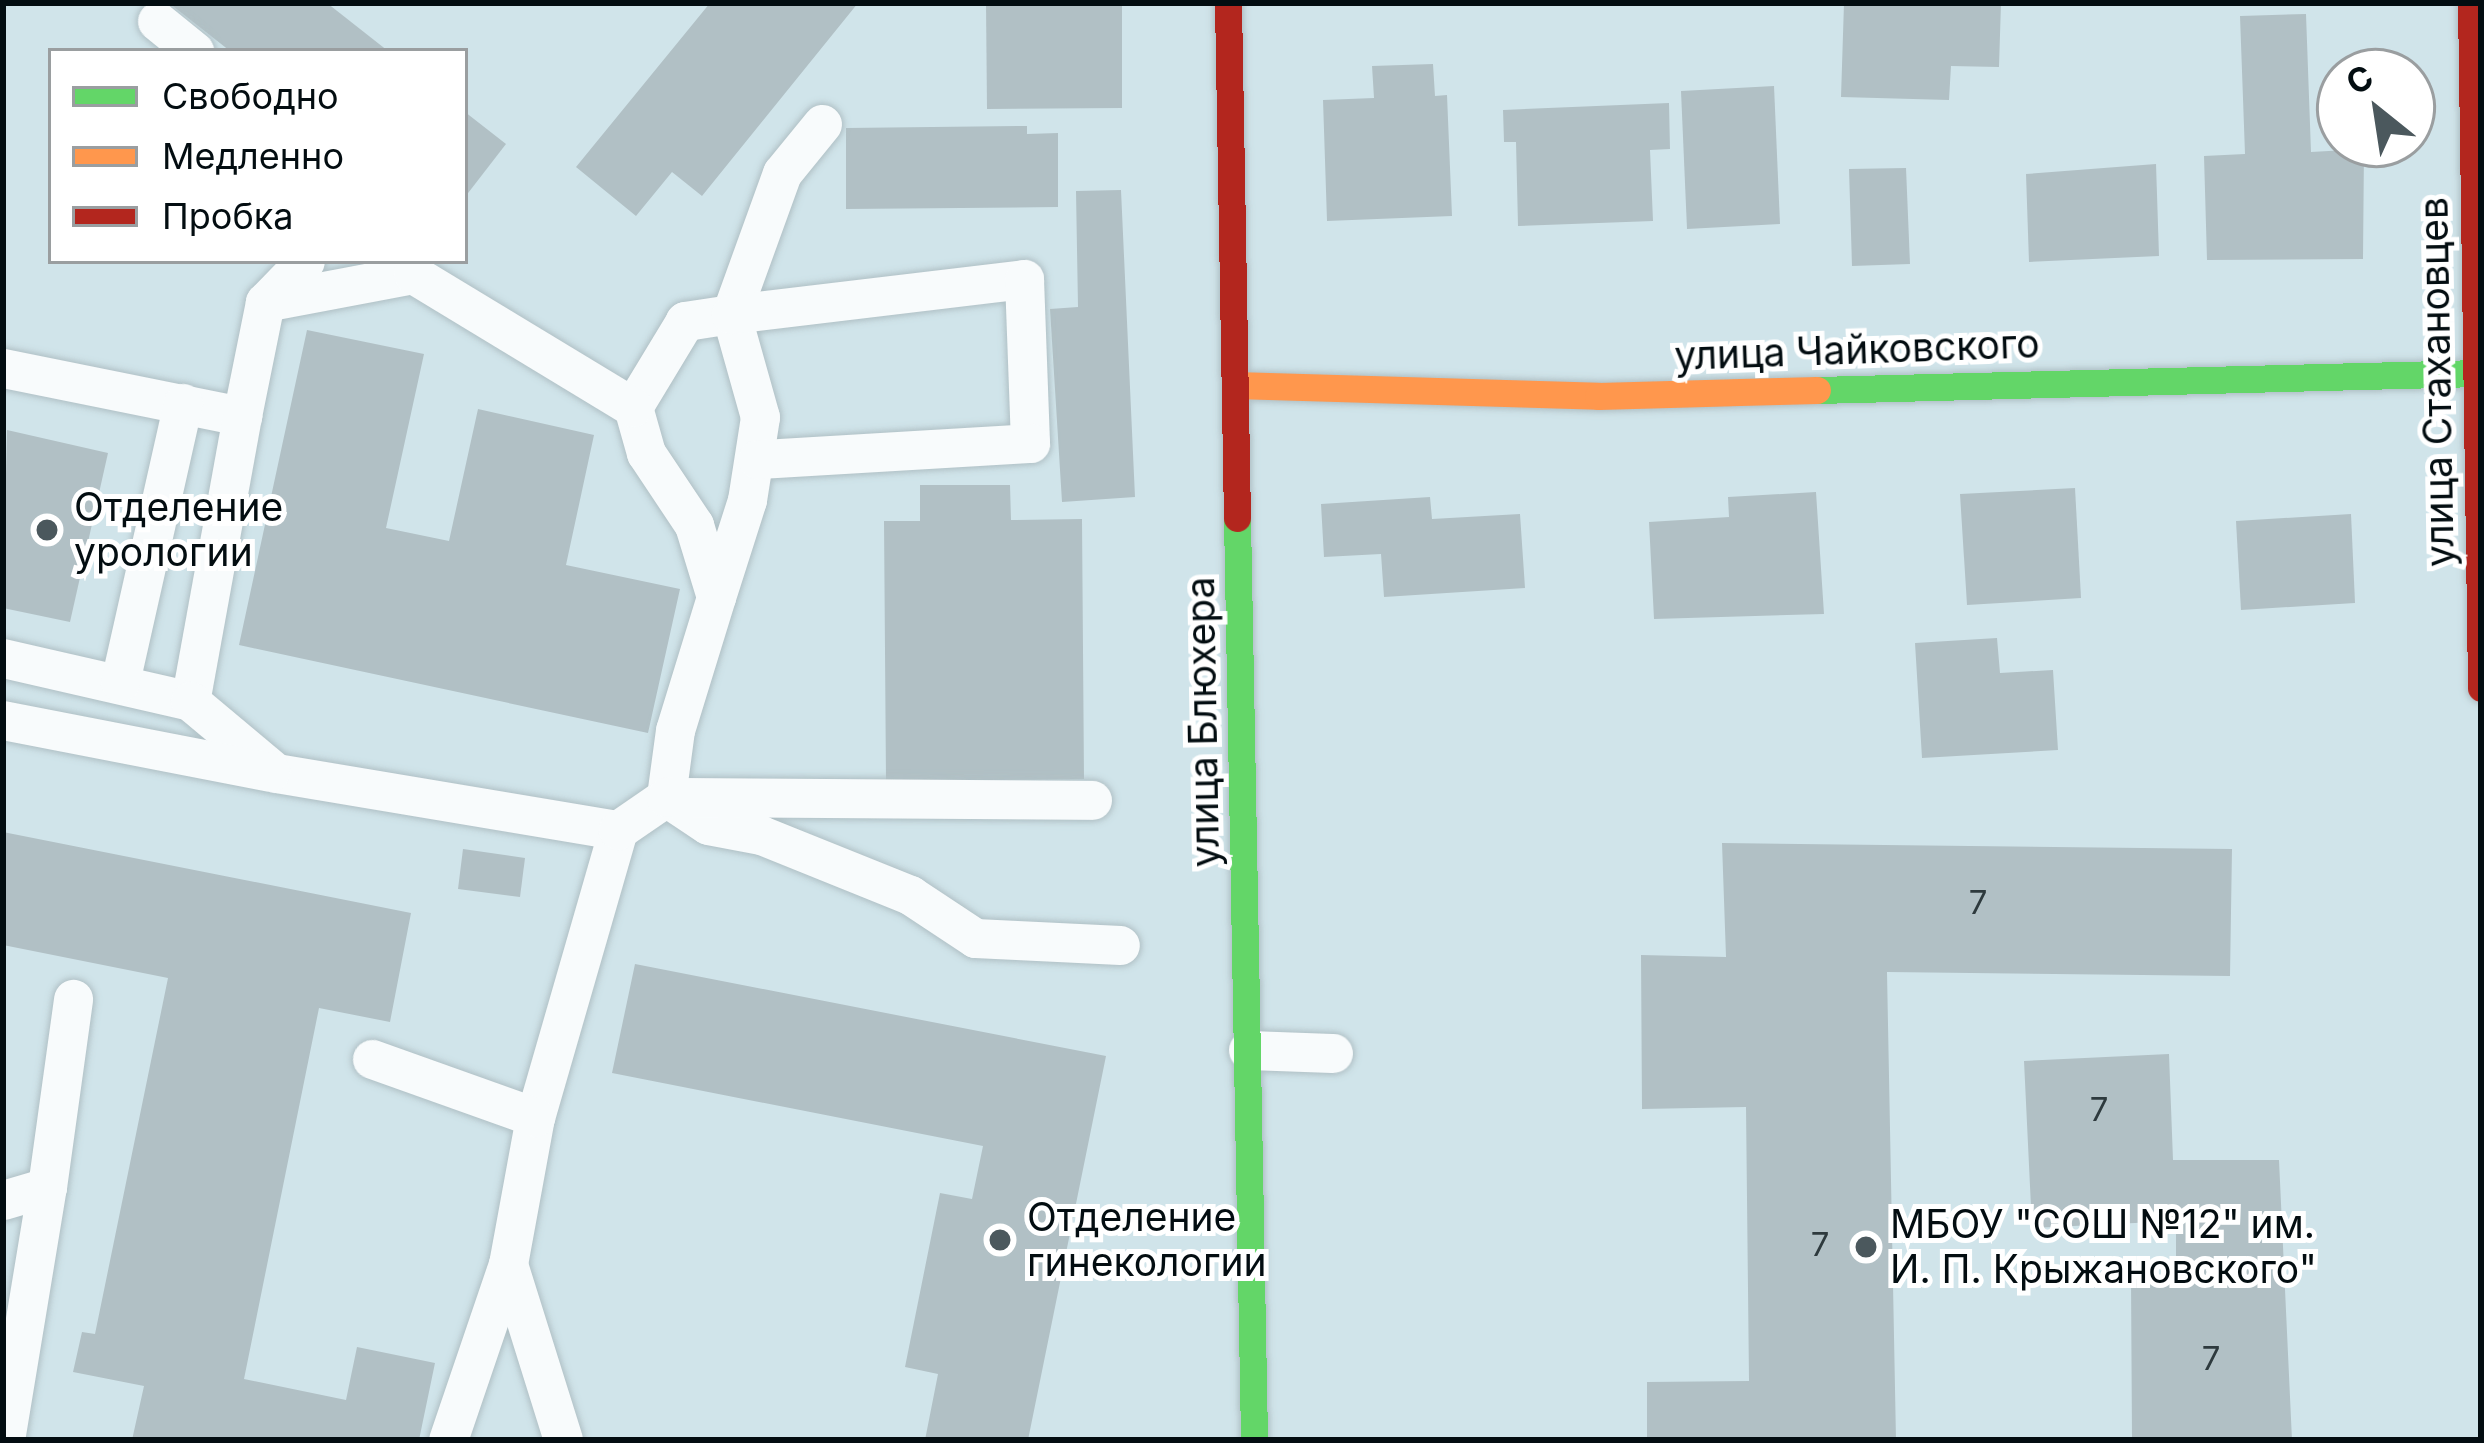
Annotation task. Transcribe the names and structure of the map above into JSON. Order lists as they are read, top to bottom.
{
  "streets": {
    "street": ["улица Чайковского", "улица Стахановцев", "улица Блюхера"]
  },
  "crossings": [
    ["улица Чайковского", "улица Стахановцев"],
    ["улица Чайковского", "улица Блюхера"]
  ],
  "places": ["Отделение урологии", "Отделение гинекологии", "МБОУ \"СОШ №12\" им. И. П. Крыжановского\""],
  "house_numbers": [
    "7",
    "7",
    "7",
    "7"
  ],
  "legend": ["Свободно", "Медленно", "Пробка"],
  "north": "top left"
}
